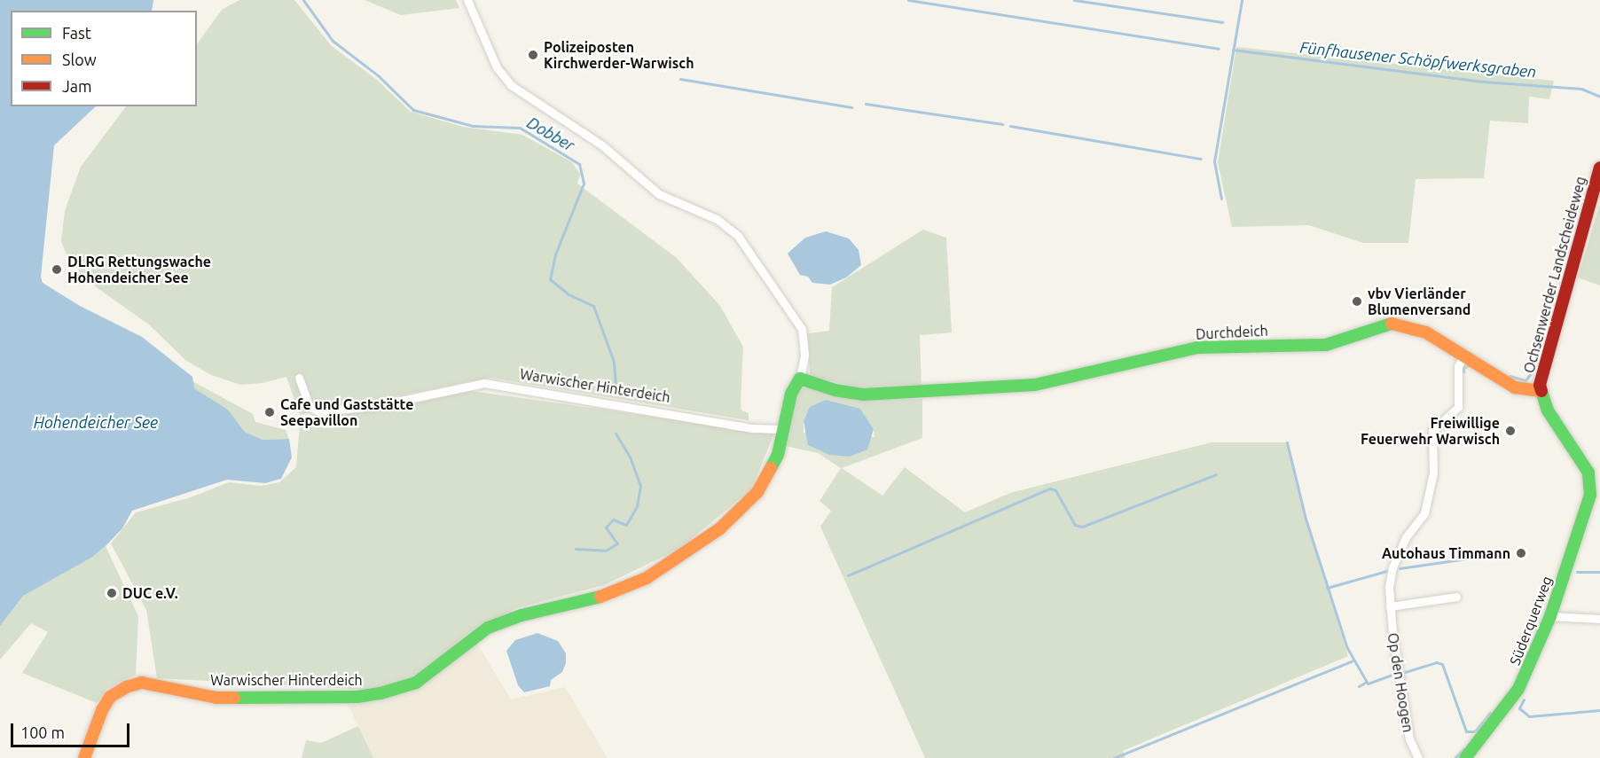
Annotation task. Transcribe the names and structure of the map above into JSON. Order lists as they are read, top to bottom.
{
  "streets": {
    "street": [
      "Ochsenwerder Landscheideweg",
      "Durchdeich",
      "Warwischer Hinterdeich",
      "Süderquerweg",
      "Op den Hoogen"
    ]
  },
  "crossings": [
    ["Ochsenwerder Landscheideweg", "Durchdeich"],
    ["Durchdeich", "Warwischer Hinterdeich"],
    ["Durchdeich", "Op den Hoogen"]
  ],
  "water": ["Fünfhausener Schöpfwerksgraben", "Dobber", "Hohendeicher See"],
  "places": [
    "Polizeiposten Kirchwerder-Warwisch",
    "DLRG Rettungswache Hohendeicher See",
    "vbv Vierländer Blumenversand",
    "Cafe und Gaststätte Seepavillon",
    "Freiwillige Feuerwehr Warwisch",
    "Autohaus Timmann",
    "DUC e.V."
  ],
  "legend": ["Fast", "Slow", "Jam"],
  "scale_bar": "100 m"
}
